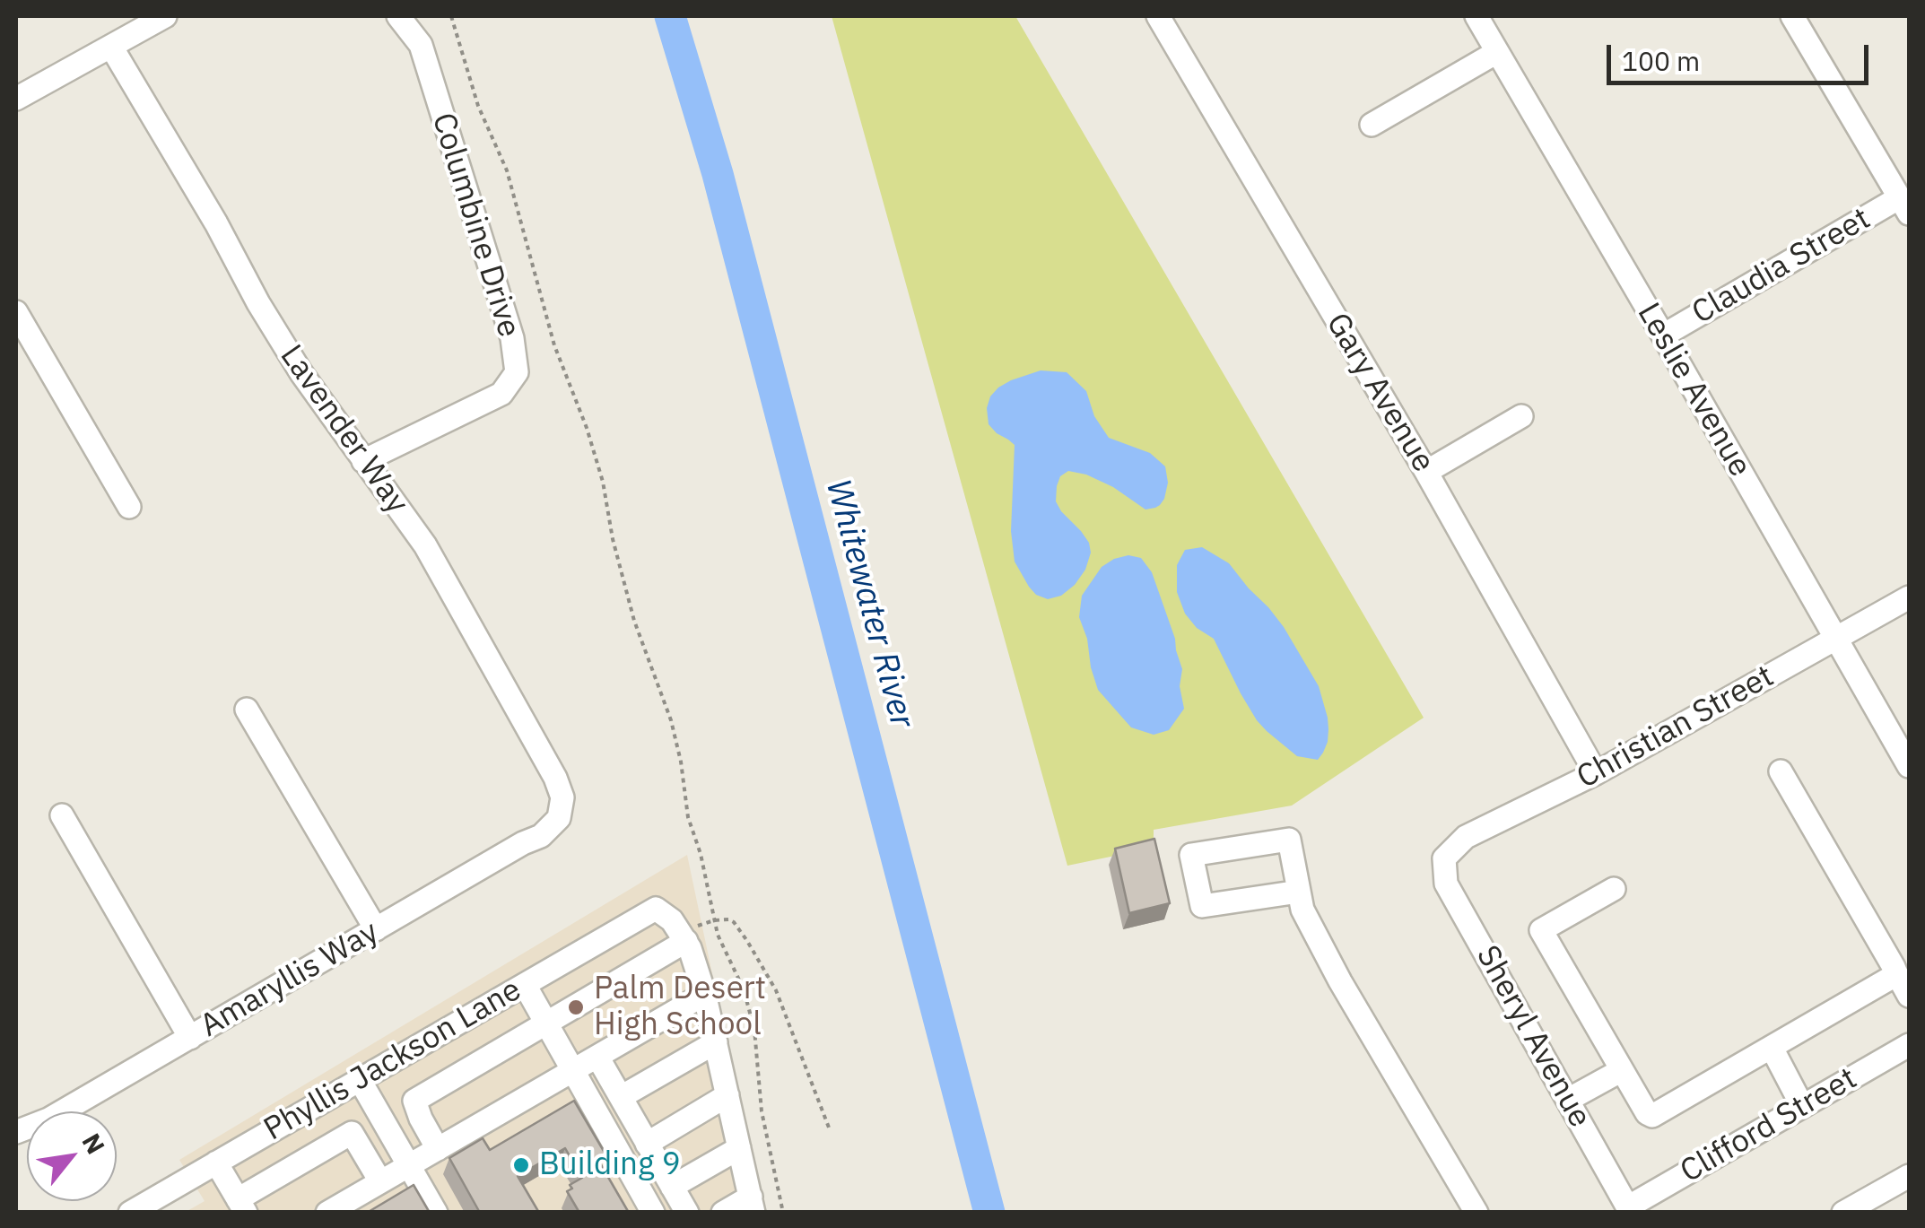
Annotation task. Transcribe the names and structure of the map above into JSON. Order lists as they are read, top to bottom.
{
  "streets": {
    "street": [
      "Columbine Drive",
      "Claudia Street",
      "Leslie Avenue",
      "Gary Avenue",
      "Lavender Way",
      "Christian Street",
      "Amaryllis Way",
      "Sheryl Avenue",
      "Phyllis Jackson Lane",
      "Clifford Street"
    ]
  },
  "crossings": [
    ["Columbine Drive", "Lavender Way"],
    ["Claudia Street", "Leslie Avenue"],
    ["Leslie Avenue", "Christian Street"],
    ["Gary Avenue", "Christian Street"],
    ["Lavender Way", "Amaryllis Way"],
    ["Christian Street", "Sheryl Avenue"],
    ["Sheryl Avenue", "Clifford Street"]
  ],
  "water": ["Whitewater River"],
  "places": ["Palm Desert High School", "Building 9"],
  "scale_bar": "100 m",
  "north": "top right"
}
